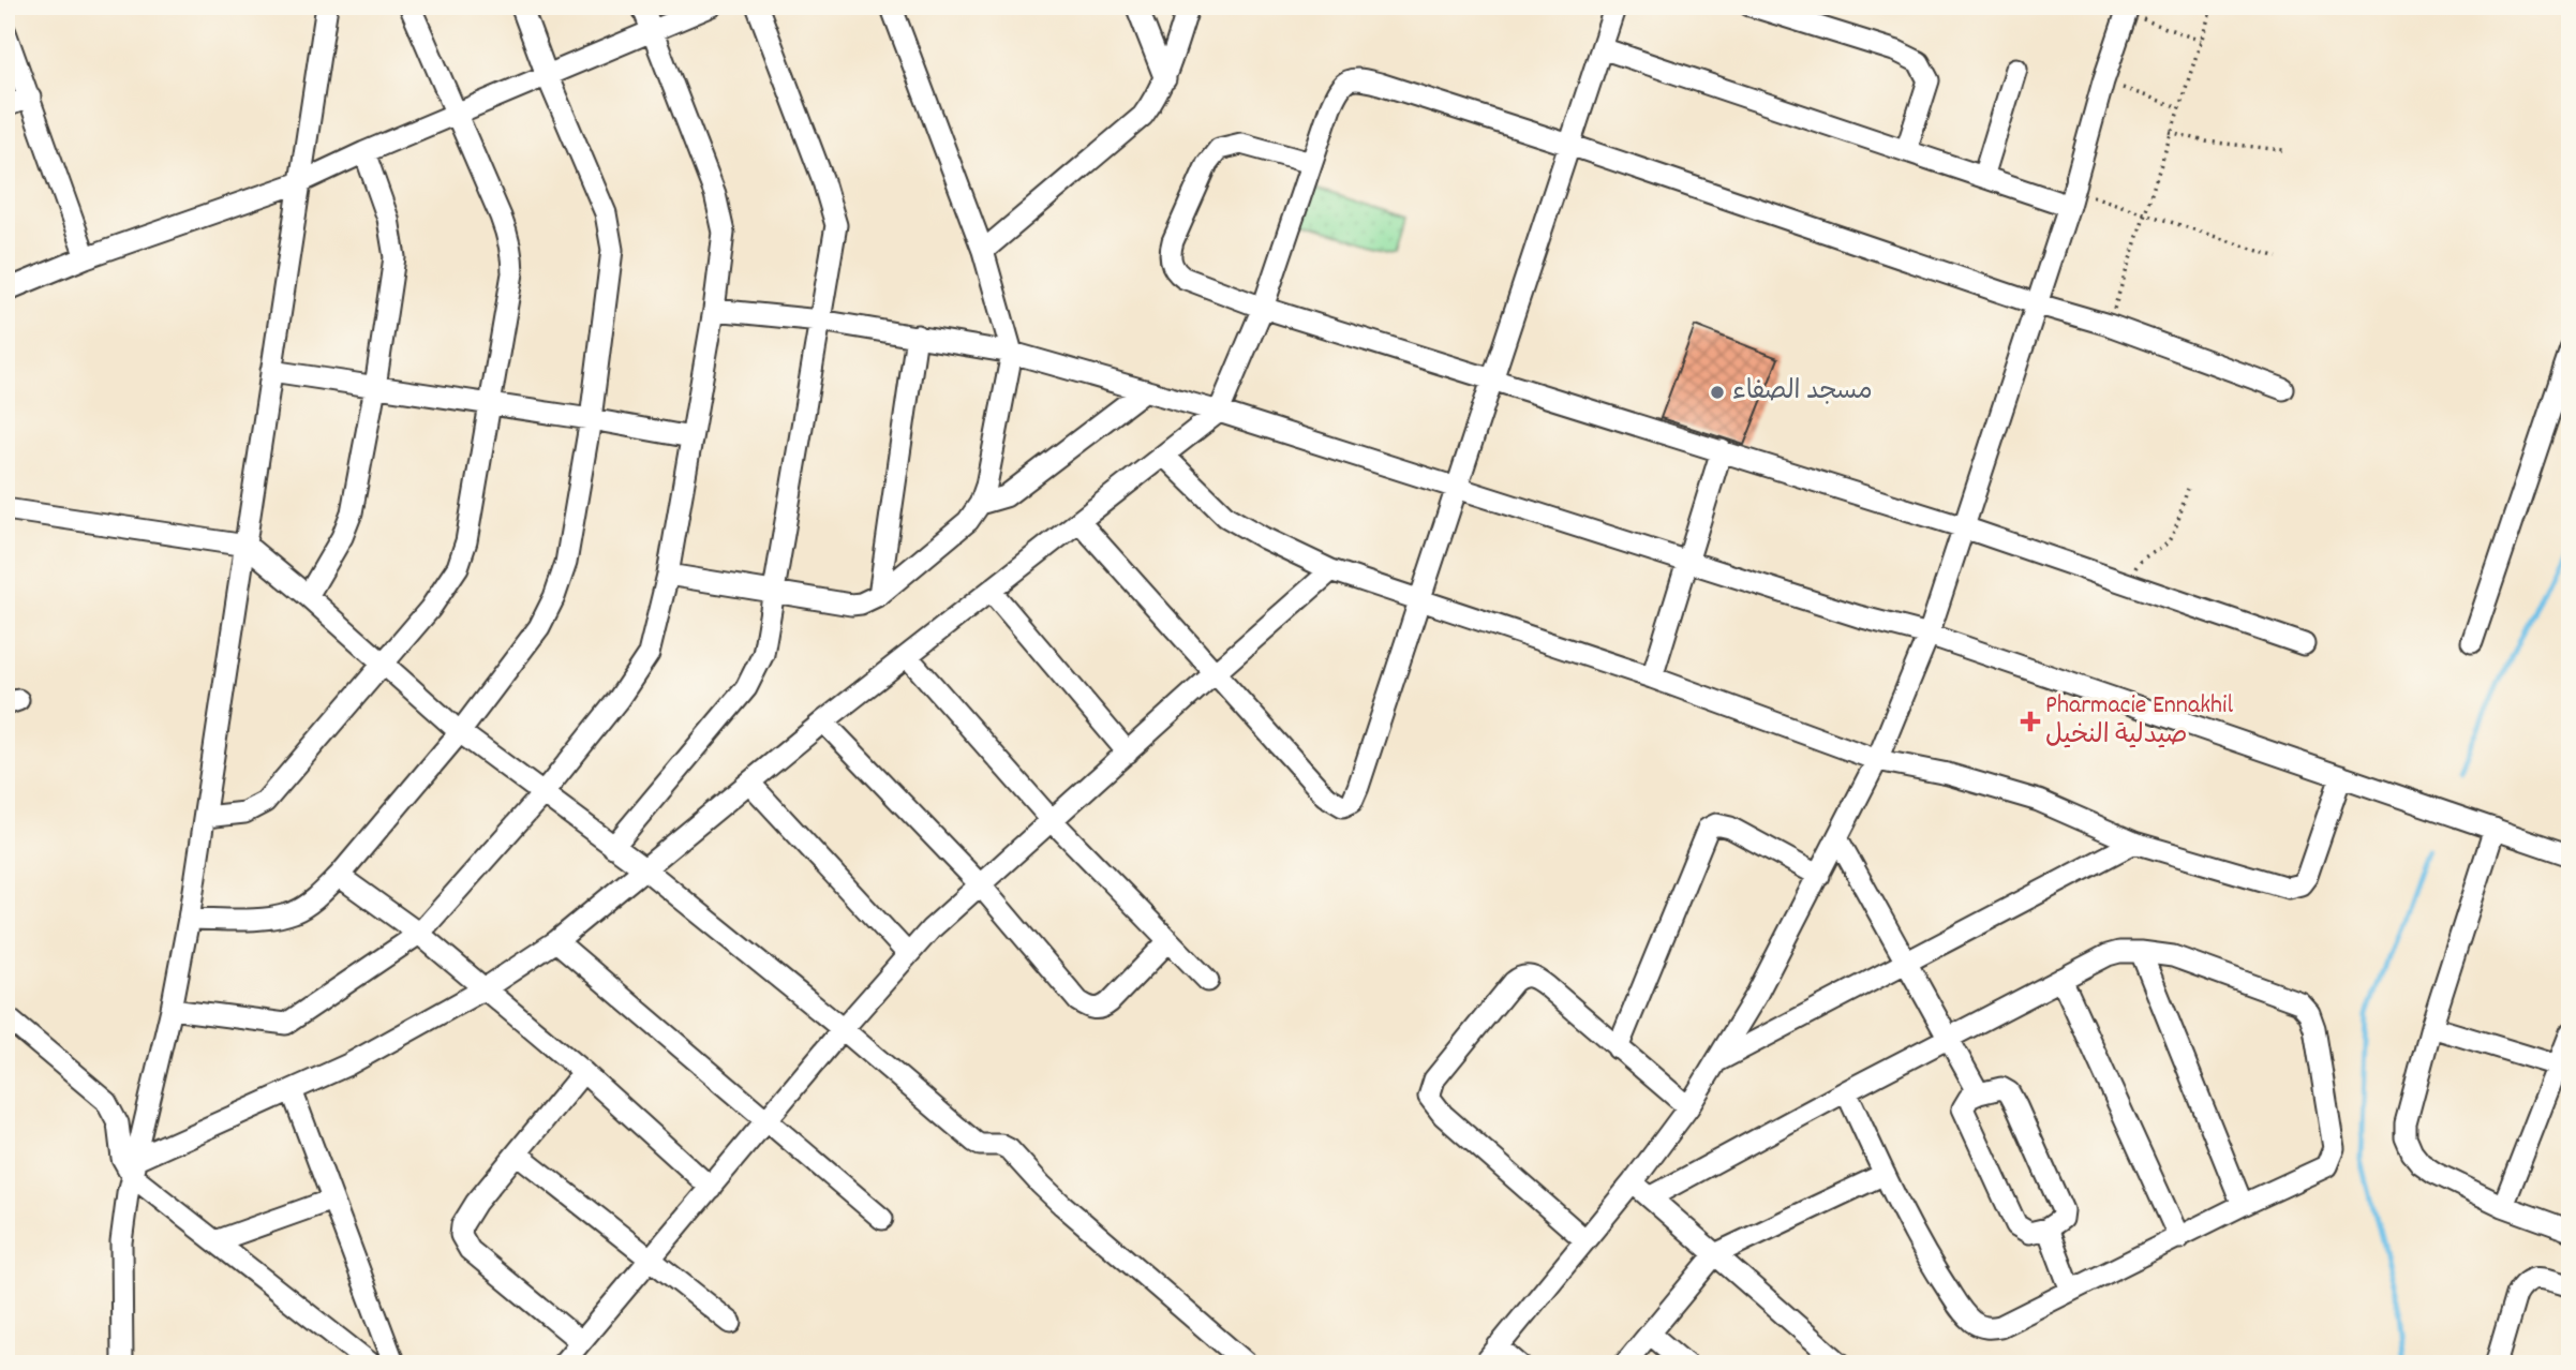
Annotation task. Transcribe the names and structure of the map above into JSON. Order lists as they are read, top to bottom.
{
  "places": {
    "other": ["مسجد الصفاء"],
    "health": ["Pharmacie Ennakhil صيدلية النخيل"]
  }
}
